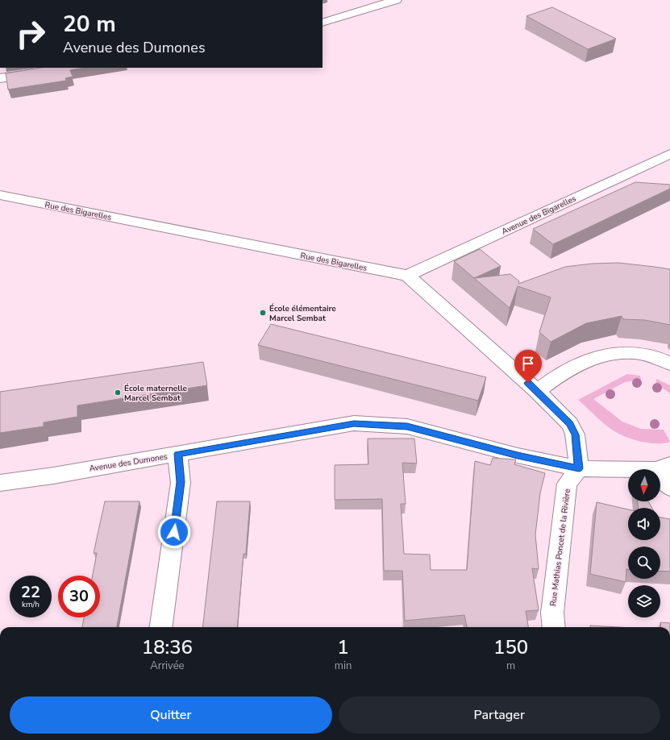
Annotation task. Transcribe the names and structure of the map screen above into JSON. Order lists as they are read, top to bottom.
{
  "streets": {
    "street": [
      "Rue des Bigarelles",
      "Avenue des Bigarelles",
      "Avenue des Dumones",
      "Rue Mathias Poncet de la Rivière"
    ]
  },
  "crossings": [
    ["Rue des Bigarelles", "Avenue des Bigarelles"],
    ["Avenue des Dumones", "Rue Mathias Poncet de la Rivière"]
  ],
  "places": ["École élémentaire Marcel Sembat", "École maternelle Marcel Sembat"],
  "north": "bottom",
  "page": {
    "turn": ["20 m", "Avenue des Dumones"],
    "speed": "22 km/h",
    "limit": "30",
    "eta": [
      "18:36",
      "Arrivée",
      "1",
      "min",
      "150",
      "m"
    ],
    "buttons": ["Quitter", "Partager"]
  }
}
